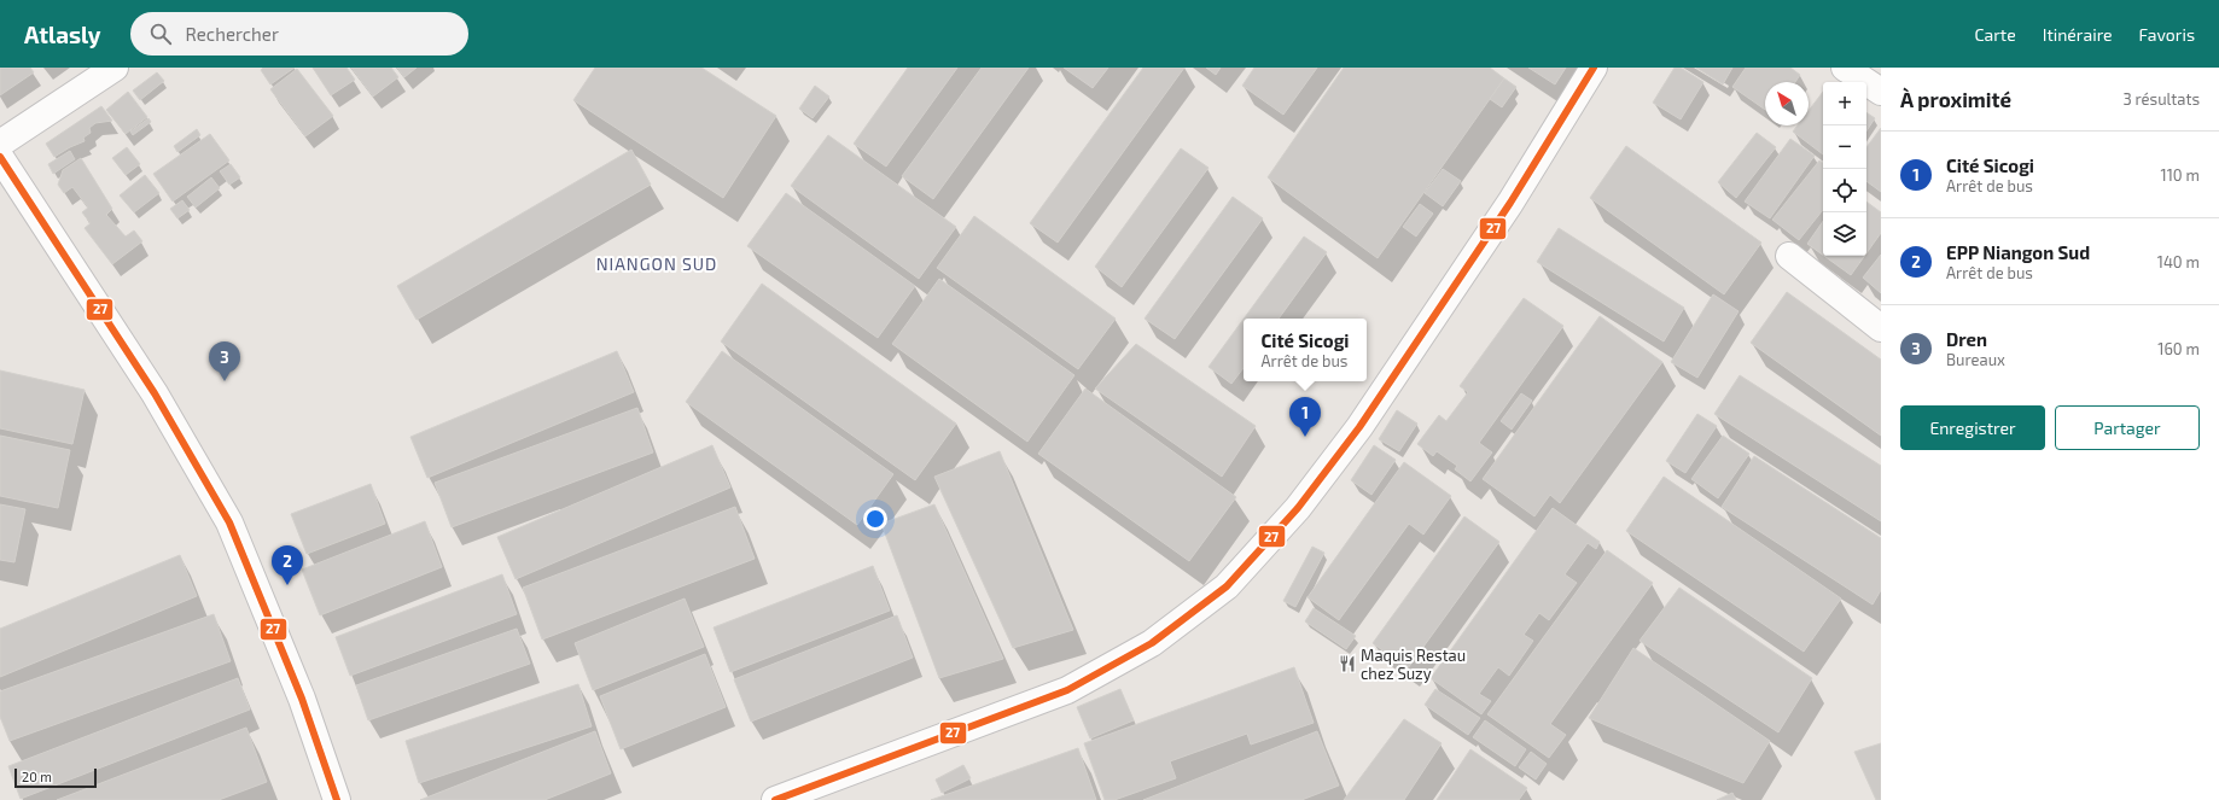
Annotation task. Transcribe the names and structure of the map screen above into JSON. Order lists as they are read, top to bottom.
{
  "districts": ["NIANGON SUD"],
  "places": {
    "restaurant": ["Maquis Restau chez Suzy"]
  },
  "lines": ["transit line 27"],
  "scale_bar": "20 m",
  "north": "top left",
  "page": {
    "header": "Atlasly",
    "search": "Rechercher",
    "nav": ["Carte", "Itinéraire", "Favoris"],
    "heading": ["À proximité", "3 résultats"],
    "map_buttons": ["+", "−"],
    "list": [
      {
        "mark": "1",
        "name": "Cité Sicogi",
        "note": "Arrêt de bus",
        "value": "110 m"
      },
      {
        "mark": "2",
        "name": "EPP Niangon Sud",
        "note": "Arrêt de bus",
        "value": "140 m"
      },
      {
        "mark": "3",
        "name": "Dren",
        "note": "Bureaux",
        "value": "160 m"
      }
    ],
    "popup": ["Cité Sicogi", "Arrêt de bus"],
    "pins": ["3", "1", "2"],
    "buttons": ["Enregistrer", "Partager"],
    "scale": "20 m"
  }
}
